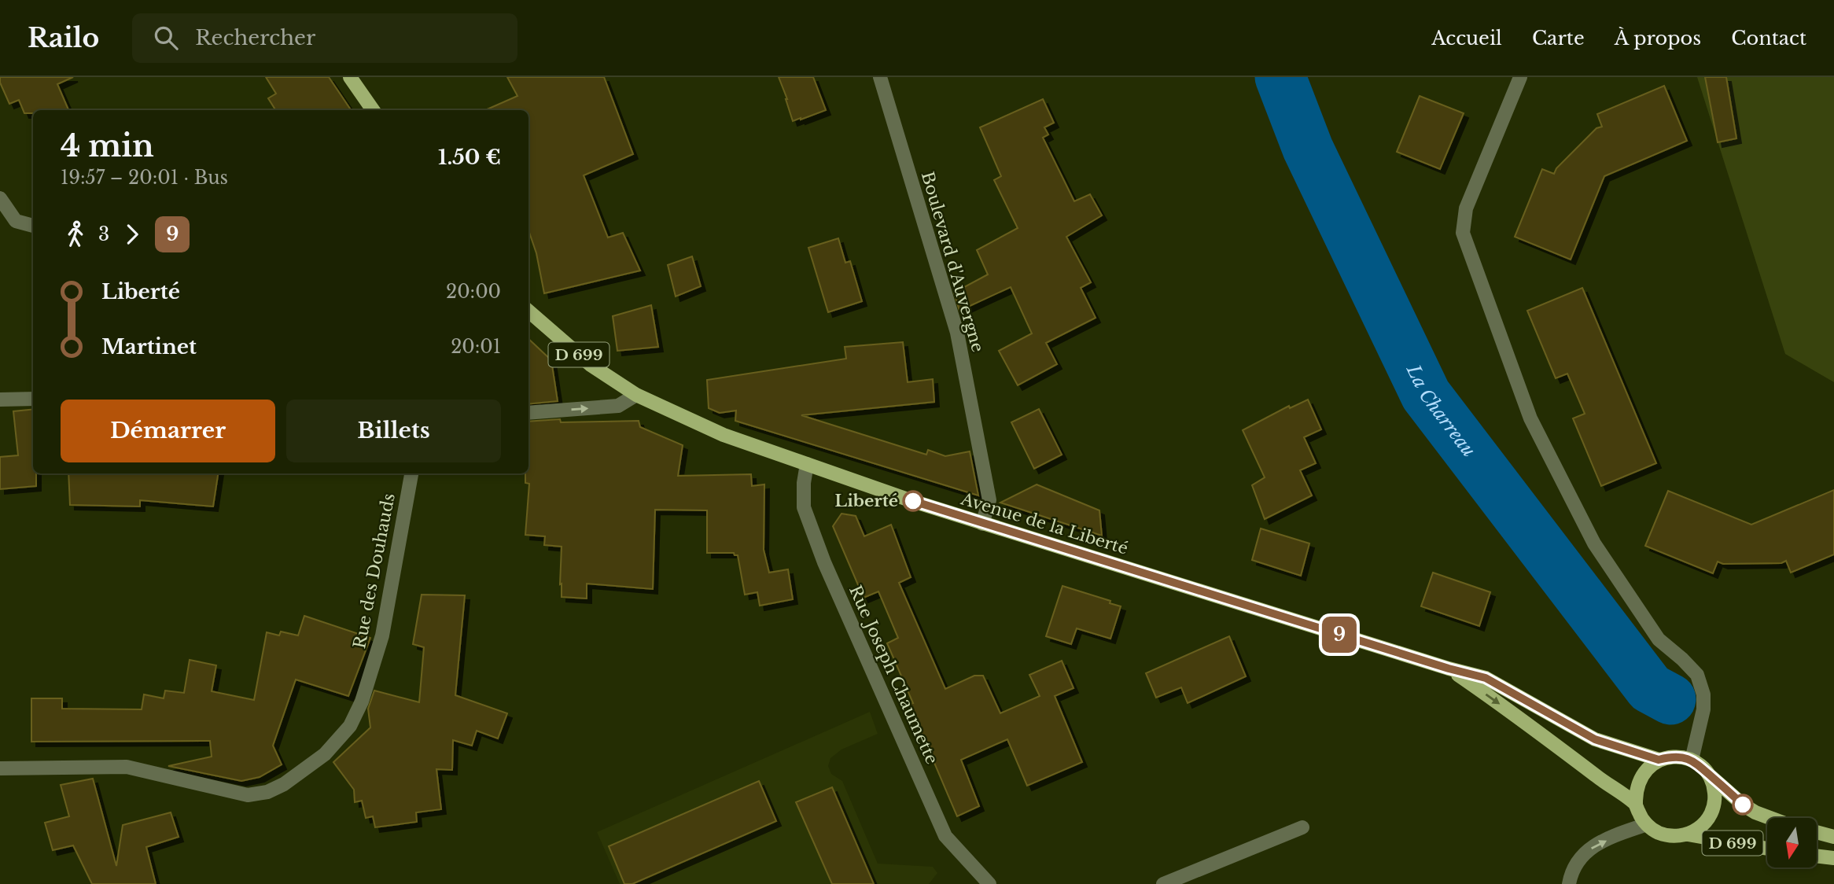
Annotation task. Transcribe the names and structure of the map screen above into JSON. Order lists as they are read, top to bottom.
{
  "streets": {
    "main road": ["D 699", "Avenue de la Liberté"],
    "street": ["Boulevard d'Auvergne", "Rue des Douhauds", "Rue Joseph Chaumette"]
  },
  "crossings": [
    ["Boulevard d'Auvergne", "Avenue de la Liberté"],
    ["D 699", "Avenue de la Liberté"],
    ["Avenue de la Liberté", "Rue Joseph Chaumette"]
  ],
  "water": ["La Charreau"],
  "places": ["Liberté"],
  "lines": ["bus line 9"],
  "north": "bottom",
  "page": {
    "header": "Railo",
    "search": "Rechercher",
    "nav": [
      "Accueil",
      "Carte",
      "À propos",
      "Contact"
    ],
    "on_map": "9",
    "heading": ["4 min", "19:57 – 20:01 · Bus", "1.50 €"],
    "legs": ["3", "9"],
    "list": [
      {
        "name": "Liberté",
        "value": "20:00"
      },
      {
        "name": "Martinet",
        "value": "20:01"
      }
    ],
    "buttons": ["Démarrer", "Billets"]
  }
}
